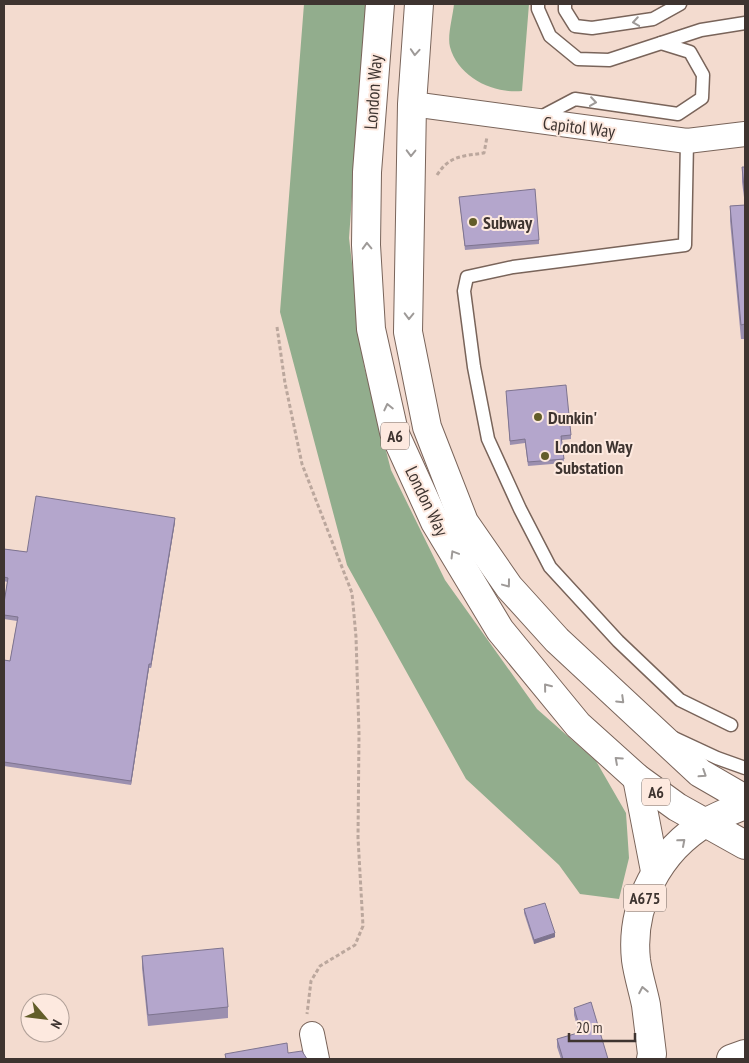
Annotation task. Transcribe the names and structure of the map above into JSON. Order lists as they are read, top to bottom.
{
  "streets": {
    "main road": ["London Way", "A6", "A675"],
    "street": ["Capitol Way"]
  },
  "crossings": [
    ["London Way", "Capitol Way"],
    ["London Way", "A675"]
  ],
  "places": ["Subway", "Dunkin'", "London Way Substation"],
  "scale_bar": "20 m",
  "north": "bottom right"
}
